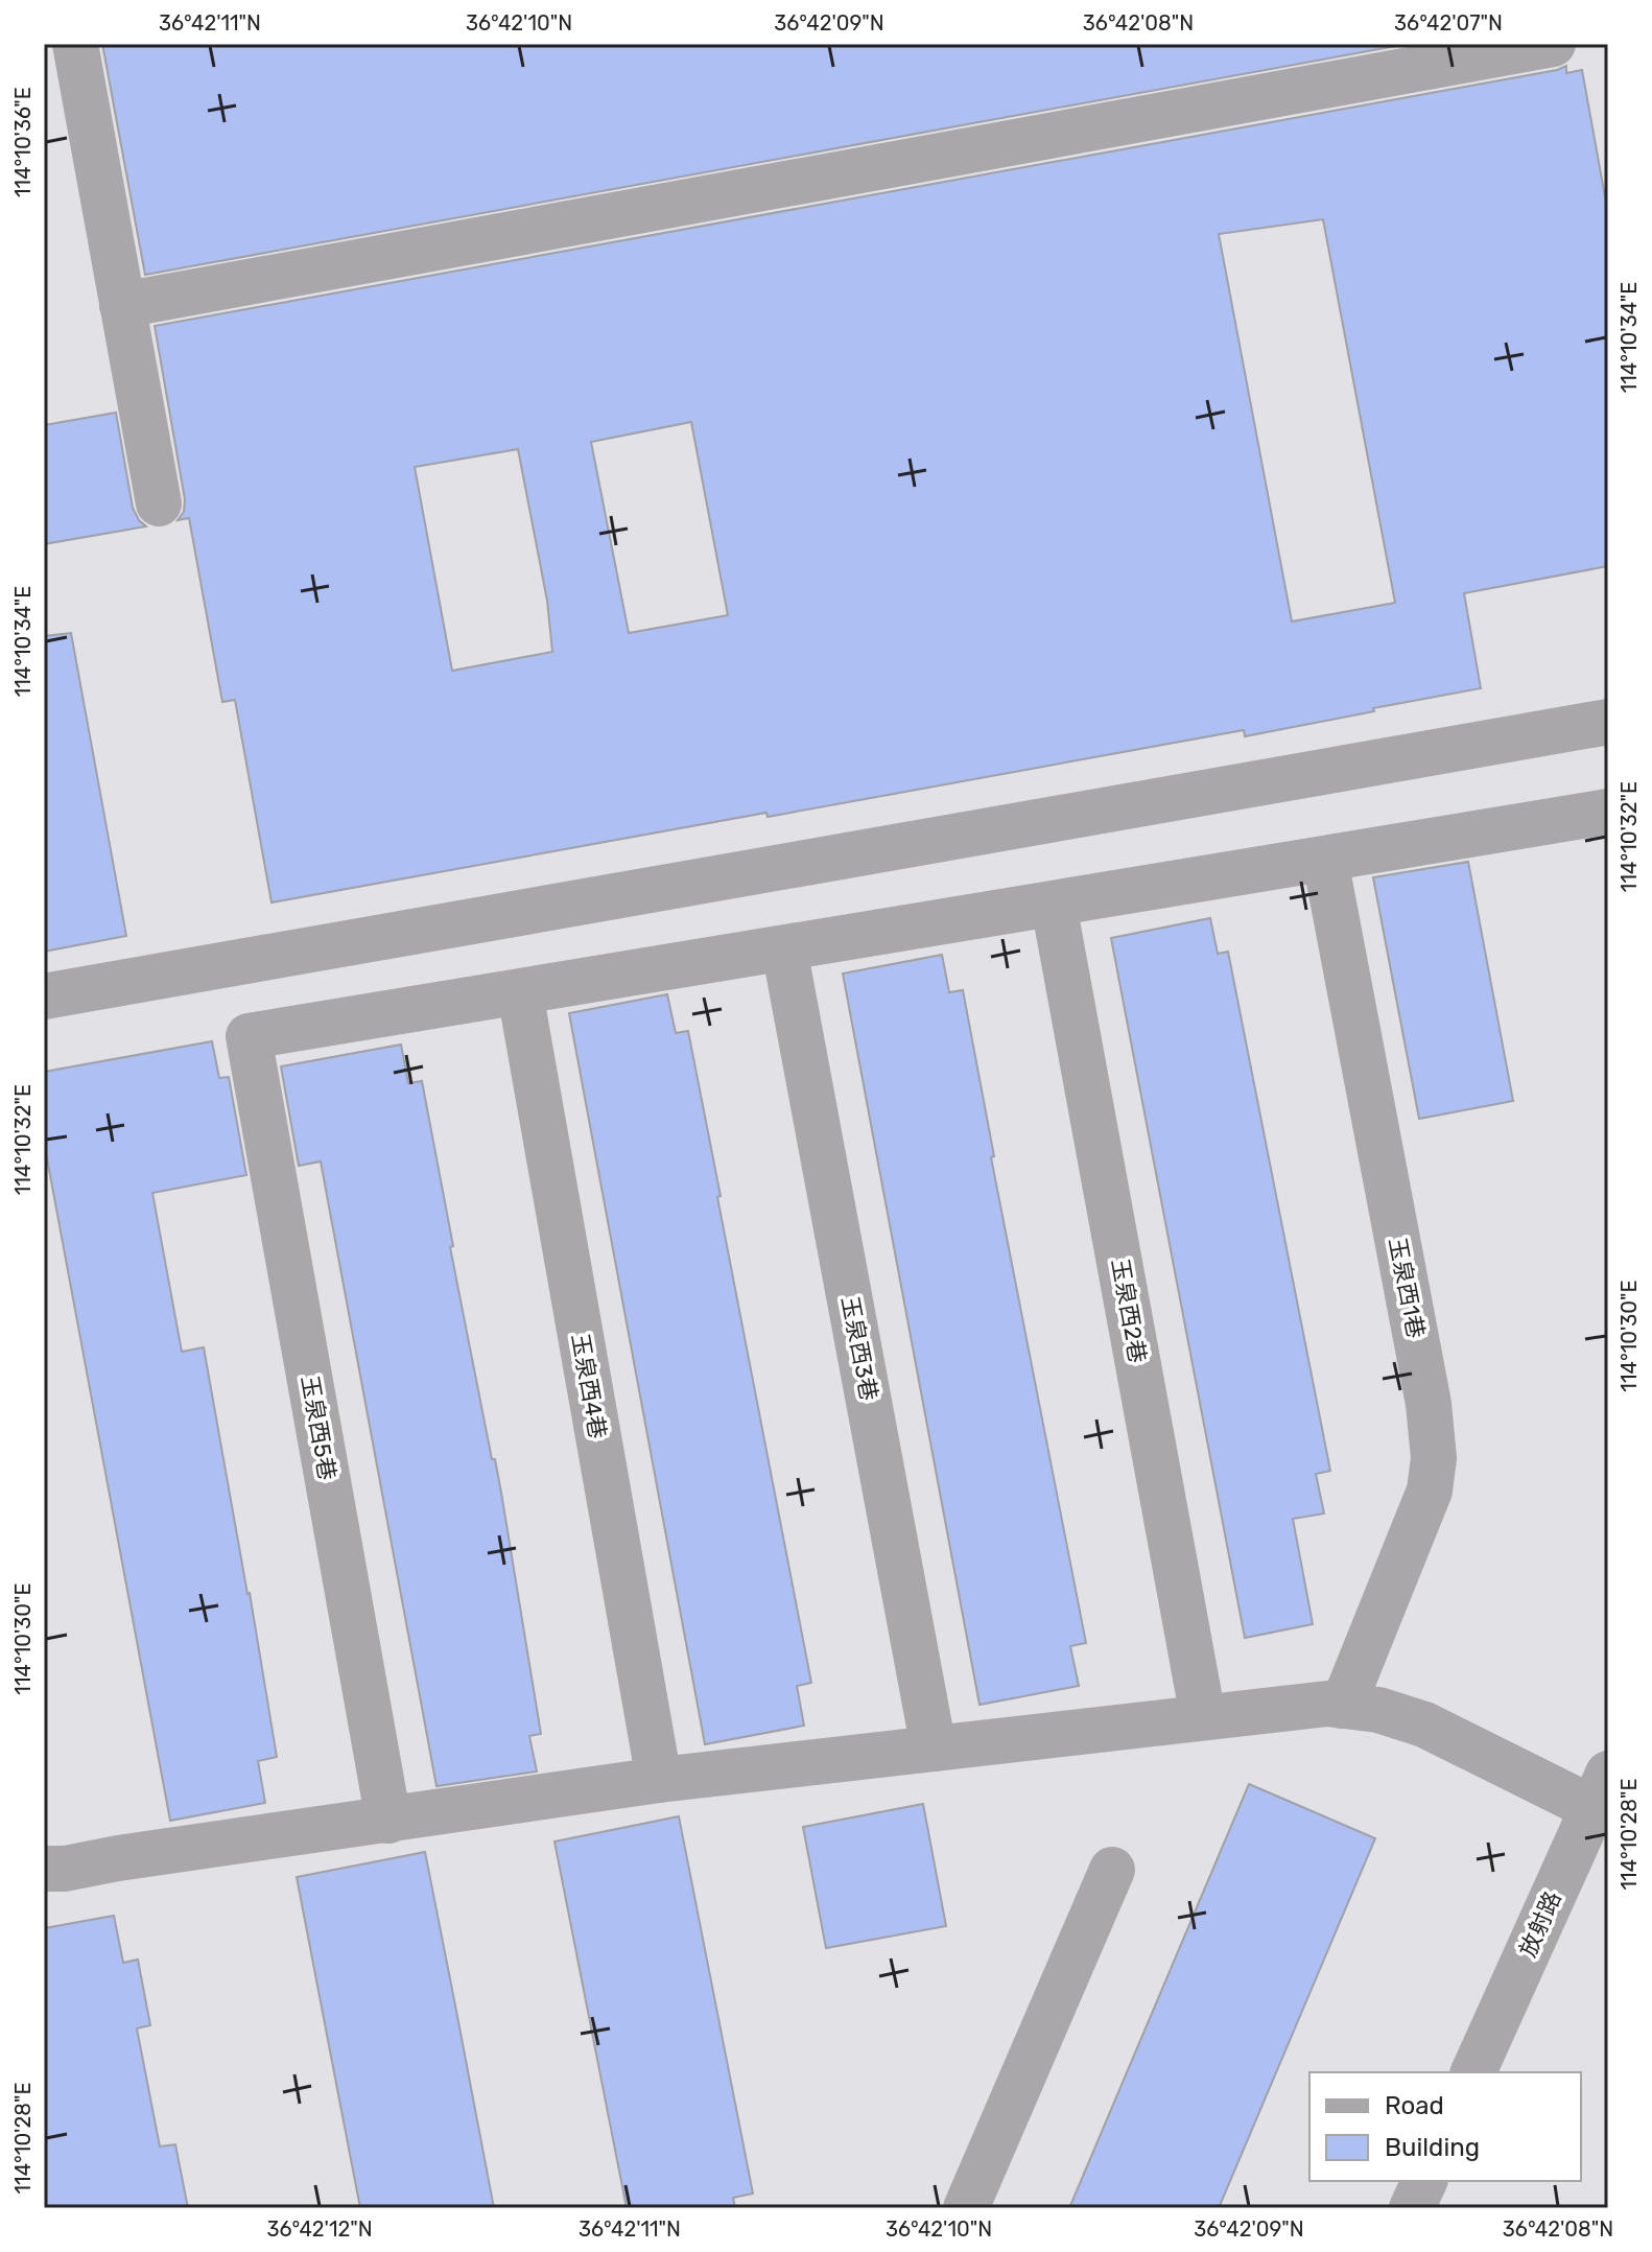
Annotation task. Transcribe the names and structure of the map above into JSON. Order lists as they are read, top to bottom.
{
  "streets": {
    "street": [
      "玉泉西1巷",
      "玉泉西2巷",
      "玉泉西3巷",
      "玉泉西4巷",
      "玉泉西5巷",
      "放射路"
    ]
  },
  "crossings": [
    ["玉泉西4巷", "玉泉西5巷"]
  ],
  "legend": ["Road", "Building"],
  "coordinates": [
    "36°42'11\"N",
    "36°42'10\"N",
    "36°42'09\"N",
    "36°42'08\"N",
    "36°42'07\"N",
    "114°10'36\"E",
    "114°10'34\"E",
    "114°10'32\"E",
    "114°10'30\"E",
    "114°10'28\"E",
    "36°42'12\"N"
  ]
}
